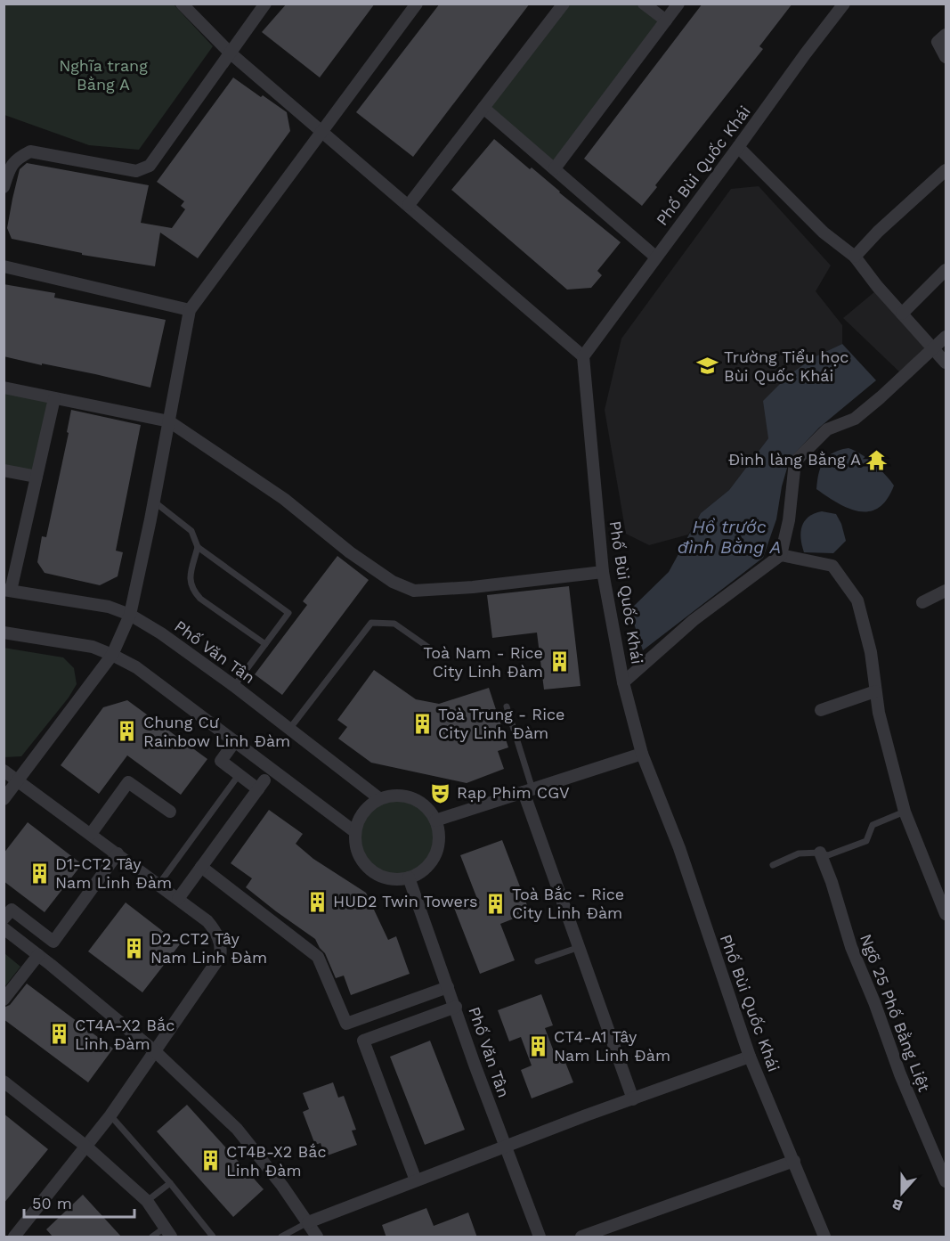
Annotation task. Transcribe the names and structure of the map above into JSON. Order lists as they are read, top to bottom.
{
  "streets": {
    "street": ["Phố Bùi Quốc Khái", "Phố Văn Tân", "Ngõ 25 Phố Bằng Liệt"]
  },
  "water": ["Hồ trước đình Bằng A"],
  "parks": ["Nghĩa trang Bằng A"],
  "places": {
    "school or university": ["Trường Tiểu học Bùi Quốc Khái"],
    "temple": ["Đình làng Bằng A"],
    "building": [
      "Toà Nam - Rice City Linh Đàm",
      "Toà Trung - Rice City Linh Đàm",
      "Chung Cư Rainbow Linh Đàm",
      "D1-CT2 Tây Nam Linh Đàm",
      "HUD2 Twin Towers",
      "Toà Bắc - Rice City Linh Đàm",
      "D2-CT2 Tây Nam Linh Đàm",
      "CT4A-X2 Bắc Linh Đàm",
      "CT4-A1 Tây Nam Linh Đàm",
      "CT4B-X2 Bắc Linh Đàm"
    ],
    "theatre": ["Rạp Phim CGV"]
  },
  "scale_bar": "50 m",
  "north": "bottom"
}
